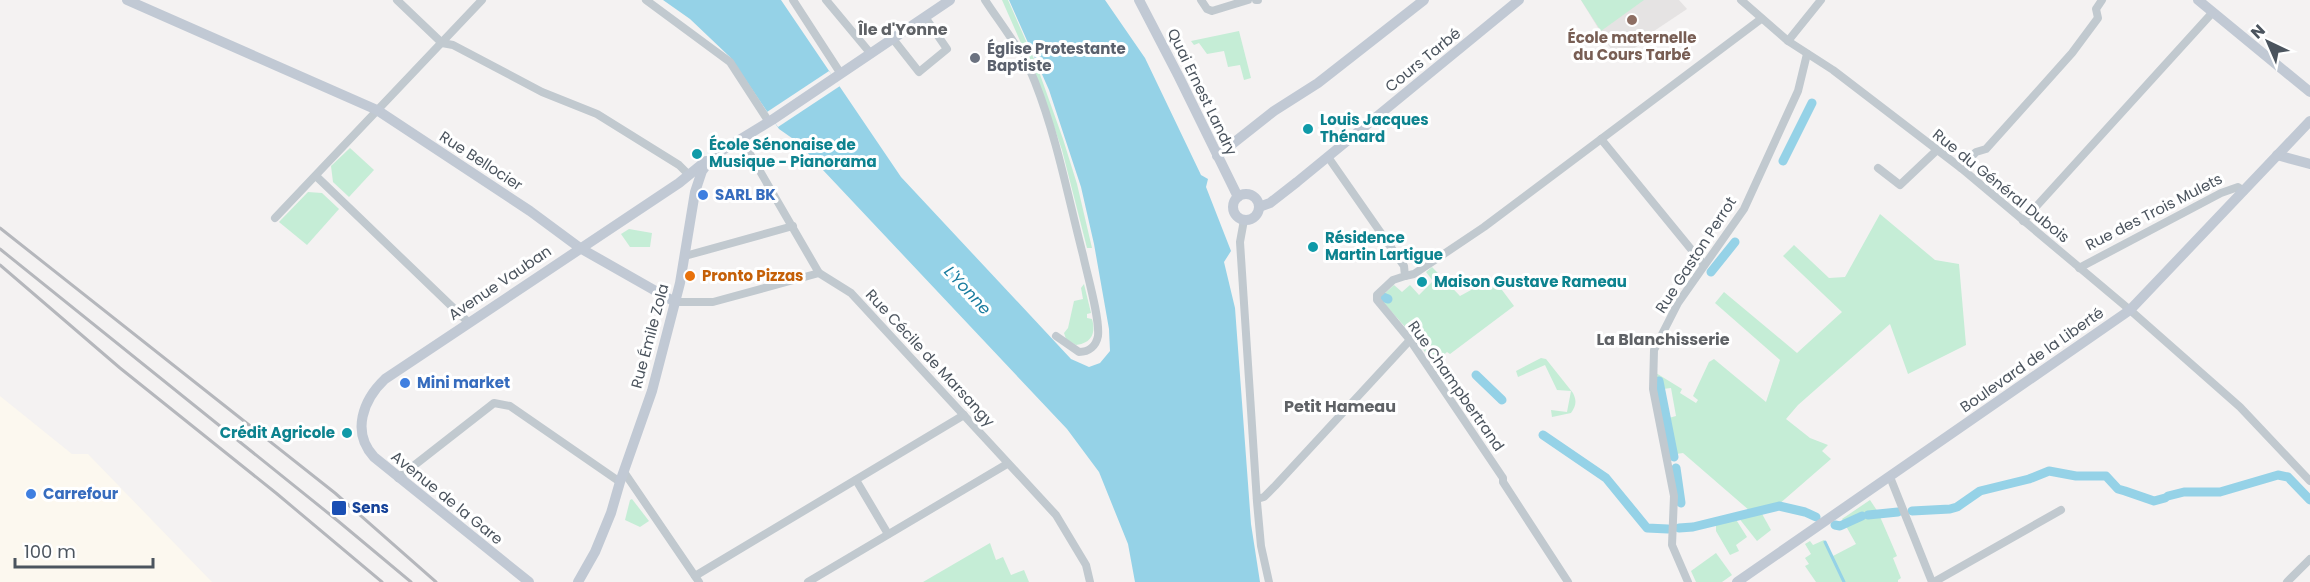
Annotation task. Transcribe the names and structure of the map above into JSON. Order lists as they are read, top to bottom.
{
  "streets": {
    "main road": [
      "Cours Tarbé",
      "Quai Ernest Landry",
      "Rue Bellocier",
      "Avenue Vauban",
      "Rue Émile Zola",
      "Boulevard de la Liberté",
      "Avenue de la Gare"
    ],
    "street": [
      "Rue du Général Dubois",
      "Rue des Trois Mulets",
      "Rue Gaston Perrot",
      "Rue Cécile de Marsangy",
      "Rue Champbertrand"
    ]
  },
  "crossings": [
    ["Cours Tarbé", "Quai Ernest Landry"],
    ["Rue Bellocier", "Avenue Vauban"],
    ["Rue Bellocier", "Rue Émile Zola"],
    ["Rue Bellocier", "Rue Cécile de Marsangy"],
    ["Rue du Général Dubois", "Rue des Trois Mulets"],
    ["Rue du Général Dubois", "Rue Gaston Perrot"],
    ["Rue du Général Dubois", "Boulevard de la Liberté"],
    ["Rue du Général Dubois", "Rue Champbertrand"],
    ["Rue des Trois Mulets", "Boulevard de la Liberté"],
    ["Avenue Vauban", "Rue Émile Zola"],
    ["Avenue Vauban", "Avenue de la Gare"]
  ],
  "districts": ["Île d'Yonne", "La Blanchisserie", "Petit Hameau"],
  "water": ["L'Yonne"],
  "places": {
    "other": [
      "École maternelle du Cours Tarbé",
      "Église Protestante Baptiste",
      "Louis Jacques Thénard",
      "École Sénonaise de Musique - Pianorama",
      "SARL BK",
      "Résidence Martin Lartigue",
      "Pronto Pizzas",
      "Maison Gustave Rameau",
      "Mini market",
      "Crédit Agricole",
      "Carrefour"
    ],
    "transit": ["Sens"]
  },
  "scale_bar": "100 m",
  "north": "top left"
}
